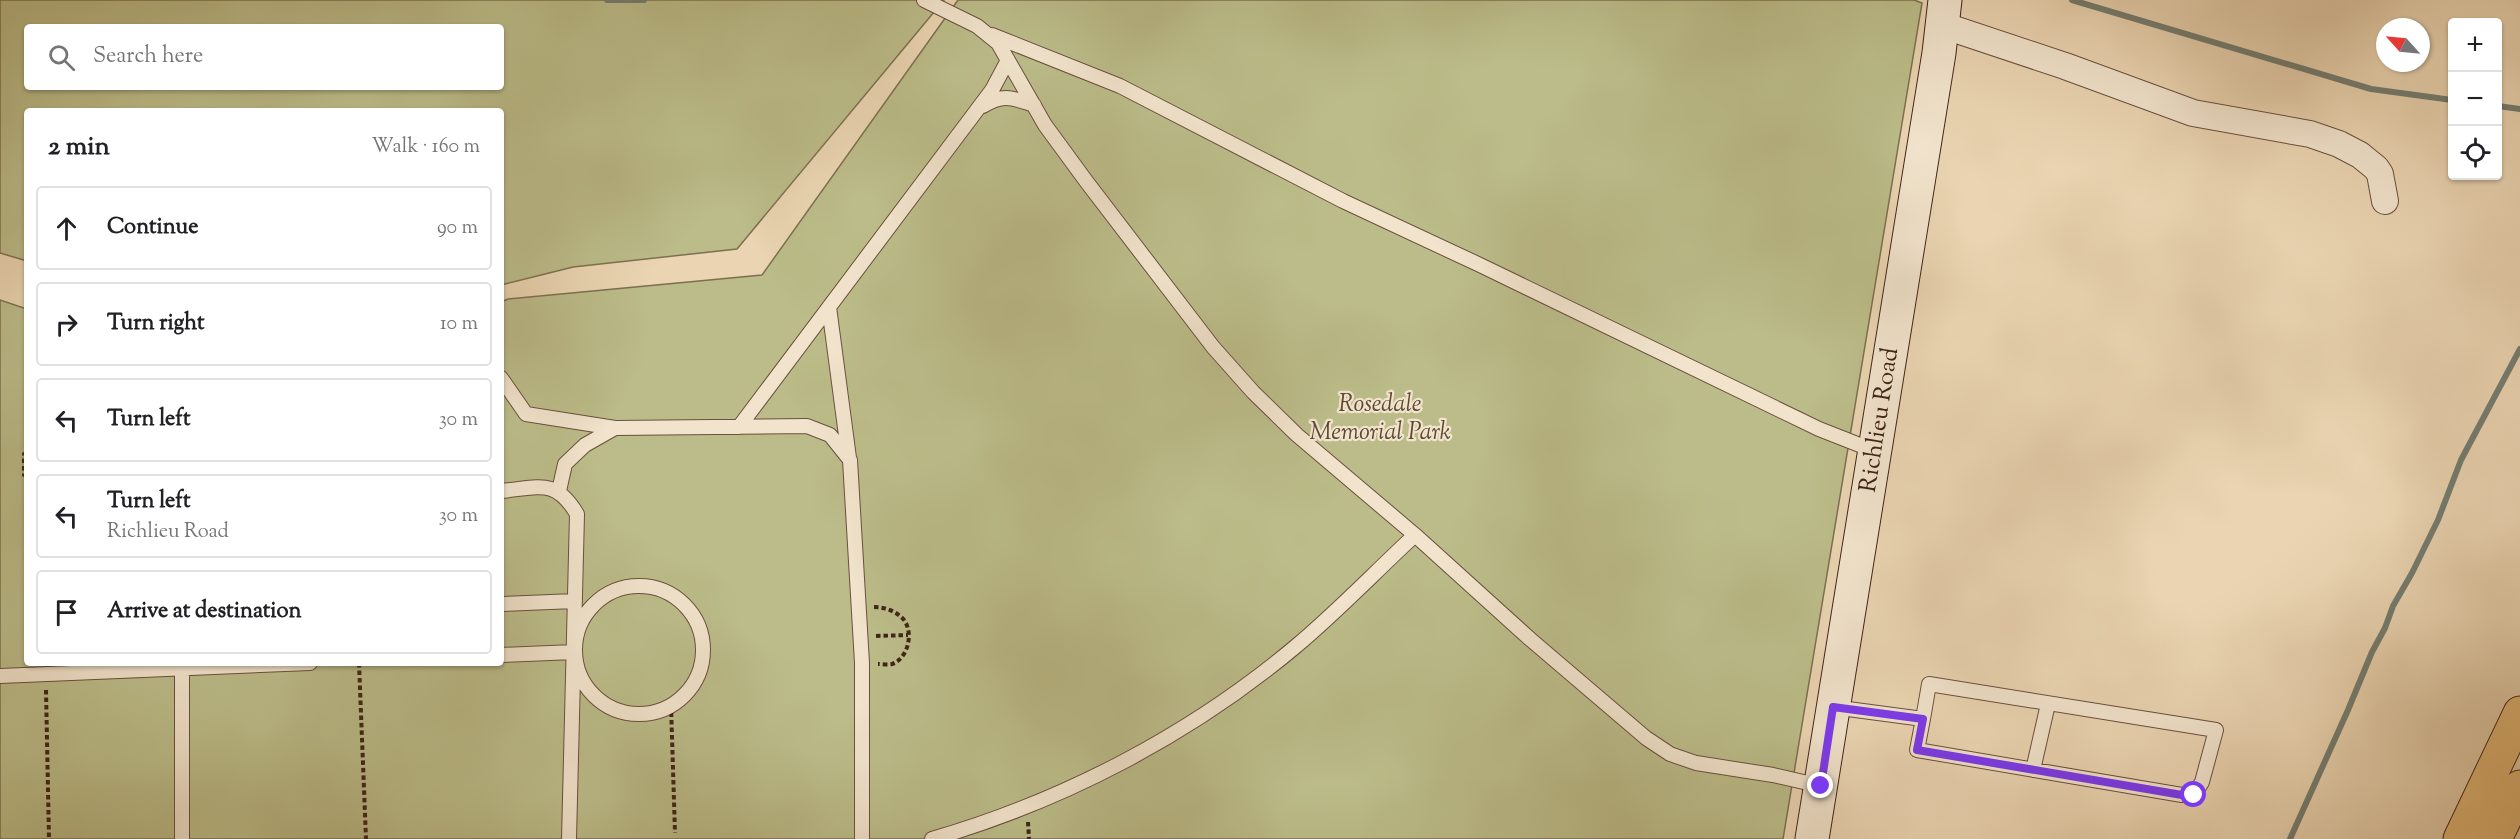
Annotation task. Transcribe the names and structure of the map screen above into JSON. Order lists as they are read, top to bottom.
{
  "streets": {
    "main road": ["Richlieu Road"]
  },
  "parks": ["Rosedale Memorial Park"],
  "north": "top left",
  "page": {
    "map_buttons": ["+", "−"],
    "search": "Search here",
    "heading": ["2 min", "Walk · 160 m"],
    "list": [
      ["Continue", "90 m"],
      ["Turn right", "10 m"],
      ["Turn left", "30 m"],
      ["Turn left", "Richlieu Road", "30 m"],
      "Arrive at destination"
    ]
  }
}
